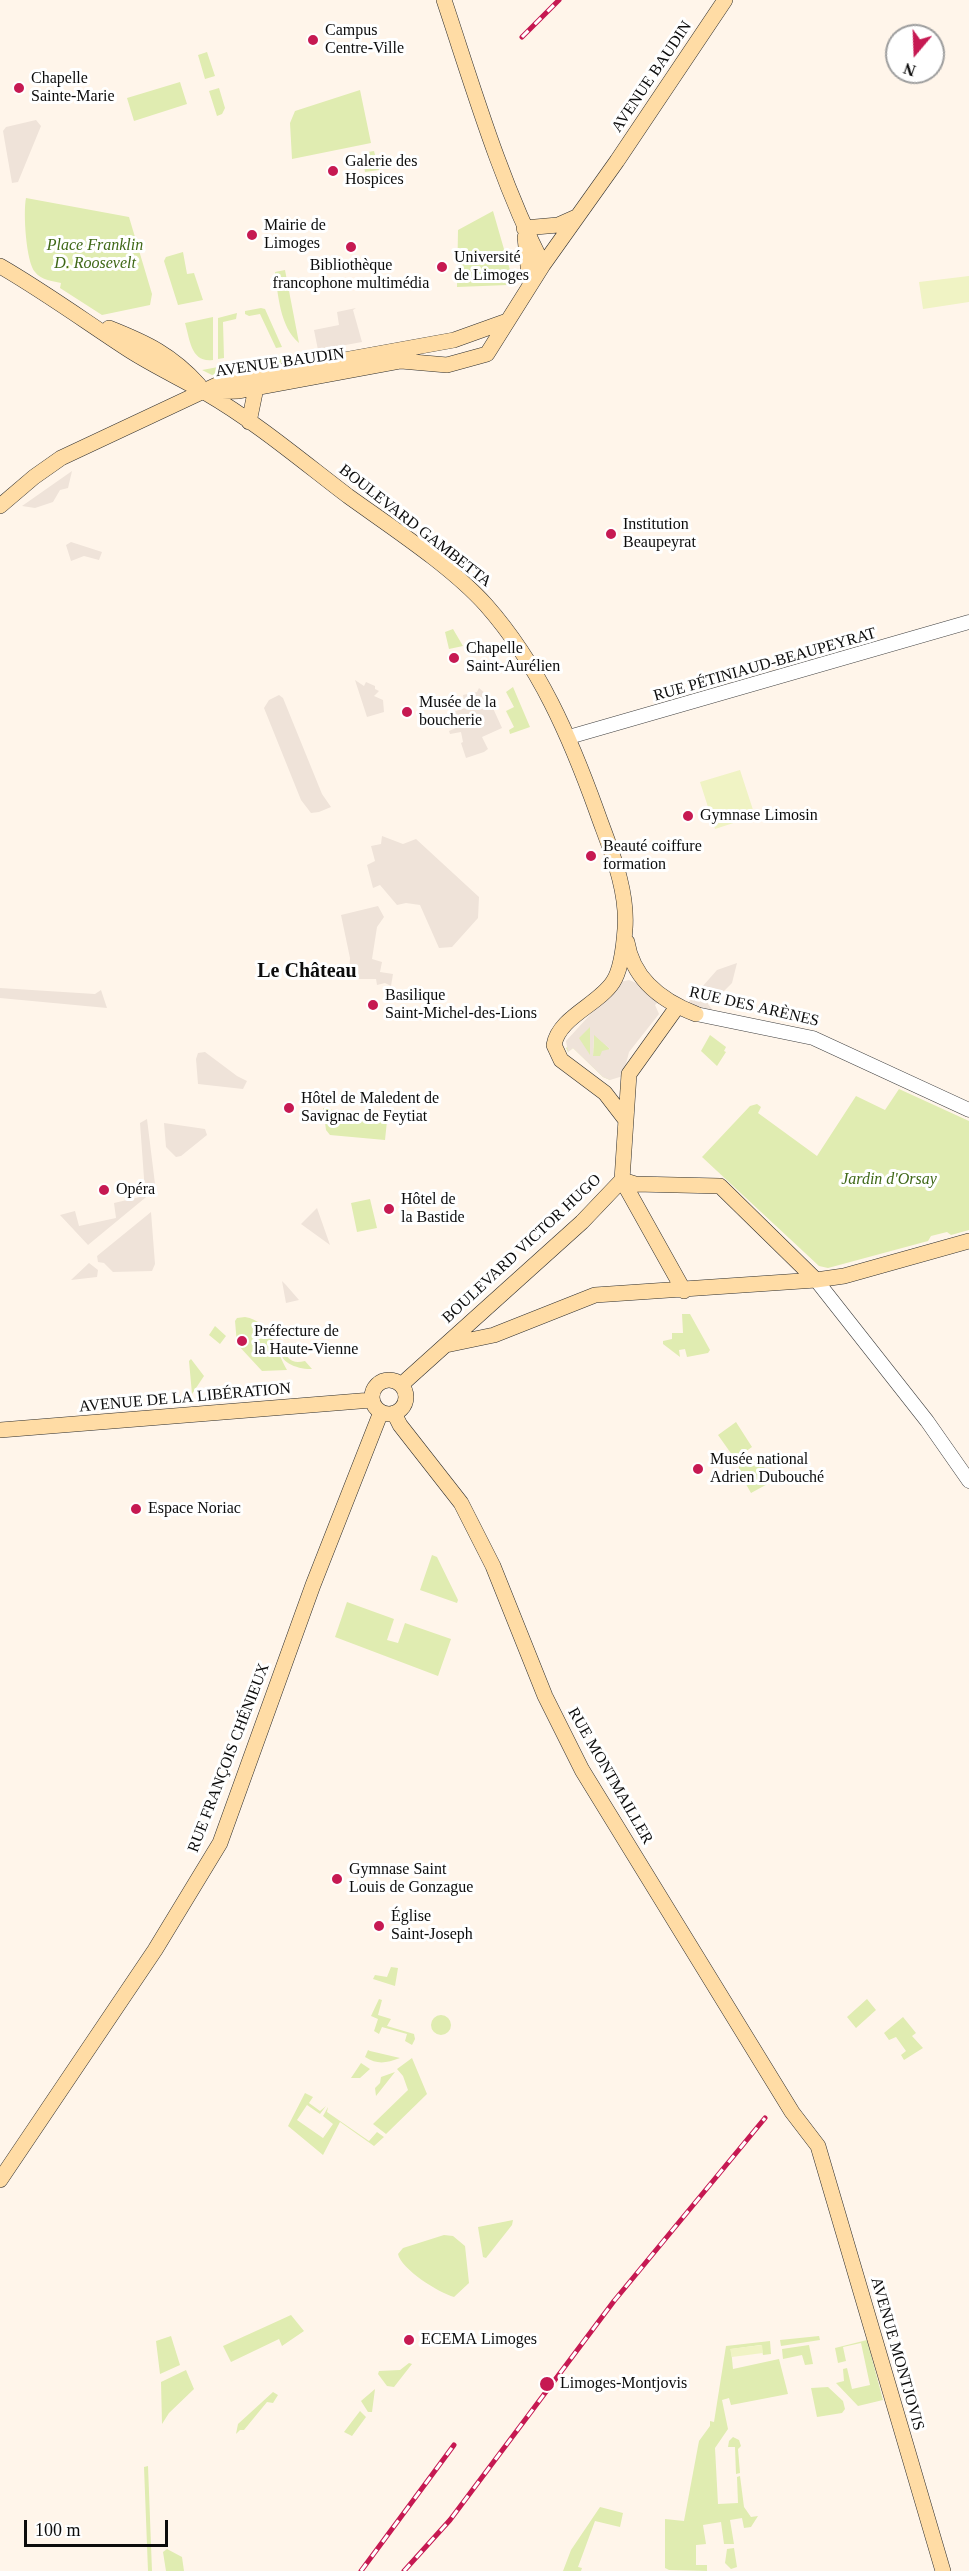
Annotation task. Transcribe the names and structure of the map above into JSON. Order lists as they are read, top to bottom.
{
  "streets": {
    "main road": [
      "AVENUE BAUDIN",
      "BOULEVARD GAMBETTA",
      "RUE DES ARÈNES",
      "BOULEVARD VICTOR HUGO",
      "AVENUE DE LA LIBÉRATION",
      "RUE FRANÇOIS CHÉNIEUX",
      "RUE MONTMAILLER",
      "AVENUE MONTJOVIS"
    ],
    "street": ["RUE PÉTINIAUD-BEAUPEYRAT"]
  },
  "crossings": [
    ["AVENUE BAUDIN", "BOULEVARD GAMBETTA"],
    ["BOULEVARD GAMBETTA", "RUE PÉTINIAUD-BEAUPEYRAT"],
    ["BOULEVARD VICTOR HUGO", "AVENUE DE LA LIBÉRATION"],
    ["BOULEVARD VICTOR HUGO", "RUE FRANÇOIS CHÉNIEUX"],
    ["BOULEVARD VICTOR HUGO", "RUE MONTMAILLER"],
    ["AVENUE DE LA LIBÉRATION", "RUE FRANÇOIS CHÉNIEUX"],
    ["AVENUE DE LA LIBÉRATION", "RUE MONTMAILLER"],
    ["RUE FRANÇOIS CHÉNIEUX", "RUE MONTMAILLER"],
    ["RUE MONTMAILLER", "AVENUE MONTJOVIS"]
  ],
  "districts": ["Le Château"],
  "parks": ["Place Franklin D. Roosevelt", "Jardin d'Orsay"],
  "places": [
    "Campus Centre-Ville",
    "Chapelle Sainte-Marie",
    "Galerie des Hospices",
    "Mairie de Limoges",
    "Bibliothèque francophone multimédia",
    "Université de Limoges",
    "Institution Beaupeyrat",
    "Chapelle Saint-Aurélien",
    "Musée de la boucherie",
    "Gymnase Limosin",
    "Beauté coiffure formation",
    "Basilique Saint-Michel-des-Lions",
    "Hôtel de Maledent de Savignac de Feytiat",
    "Opéra",
    "Hôtel de la Bastide",
    "Préfecture de la Haute-Vienne",
    "Musée national Adrien Dubouché",
    "Espace Noriac",
    "Gymnase Saint Louis de Gonzague",
    "Église Saint-Joseph",
    "ECEMA Limoges",
    "Limoges-Montjovis"
  ],
  "scale_bar": "100 m",
  "north": "bottom"
}
